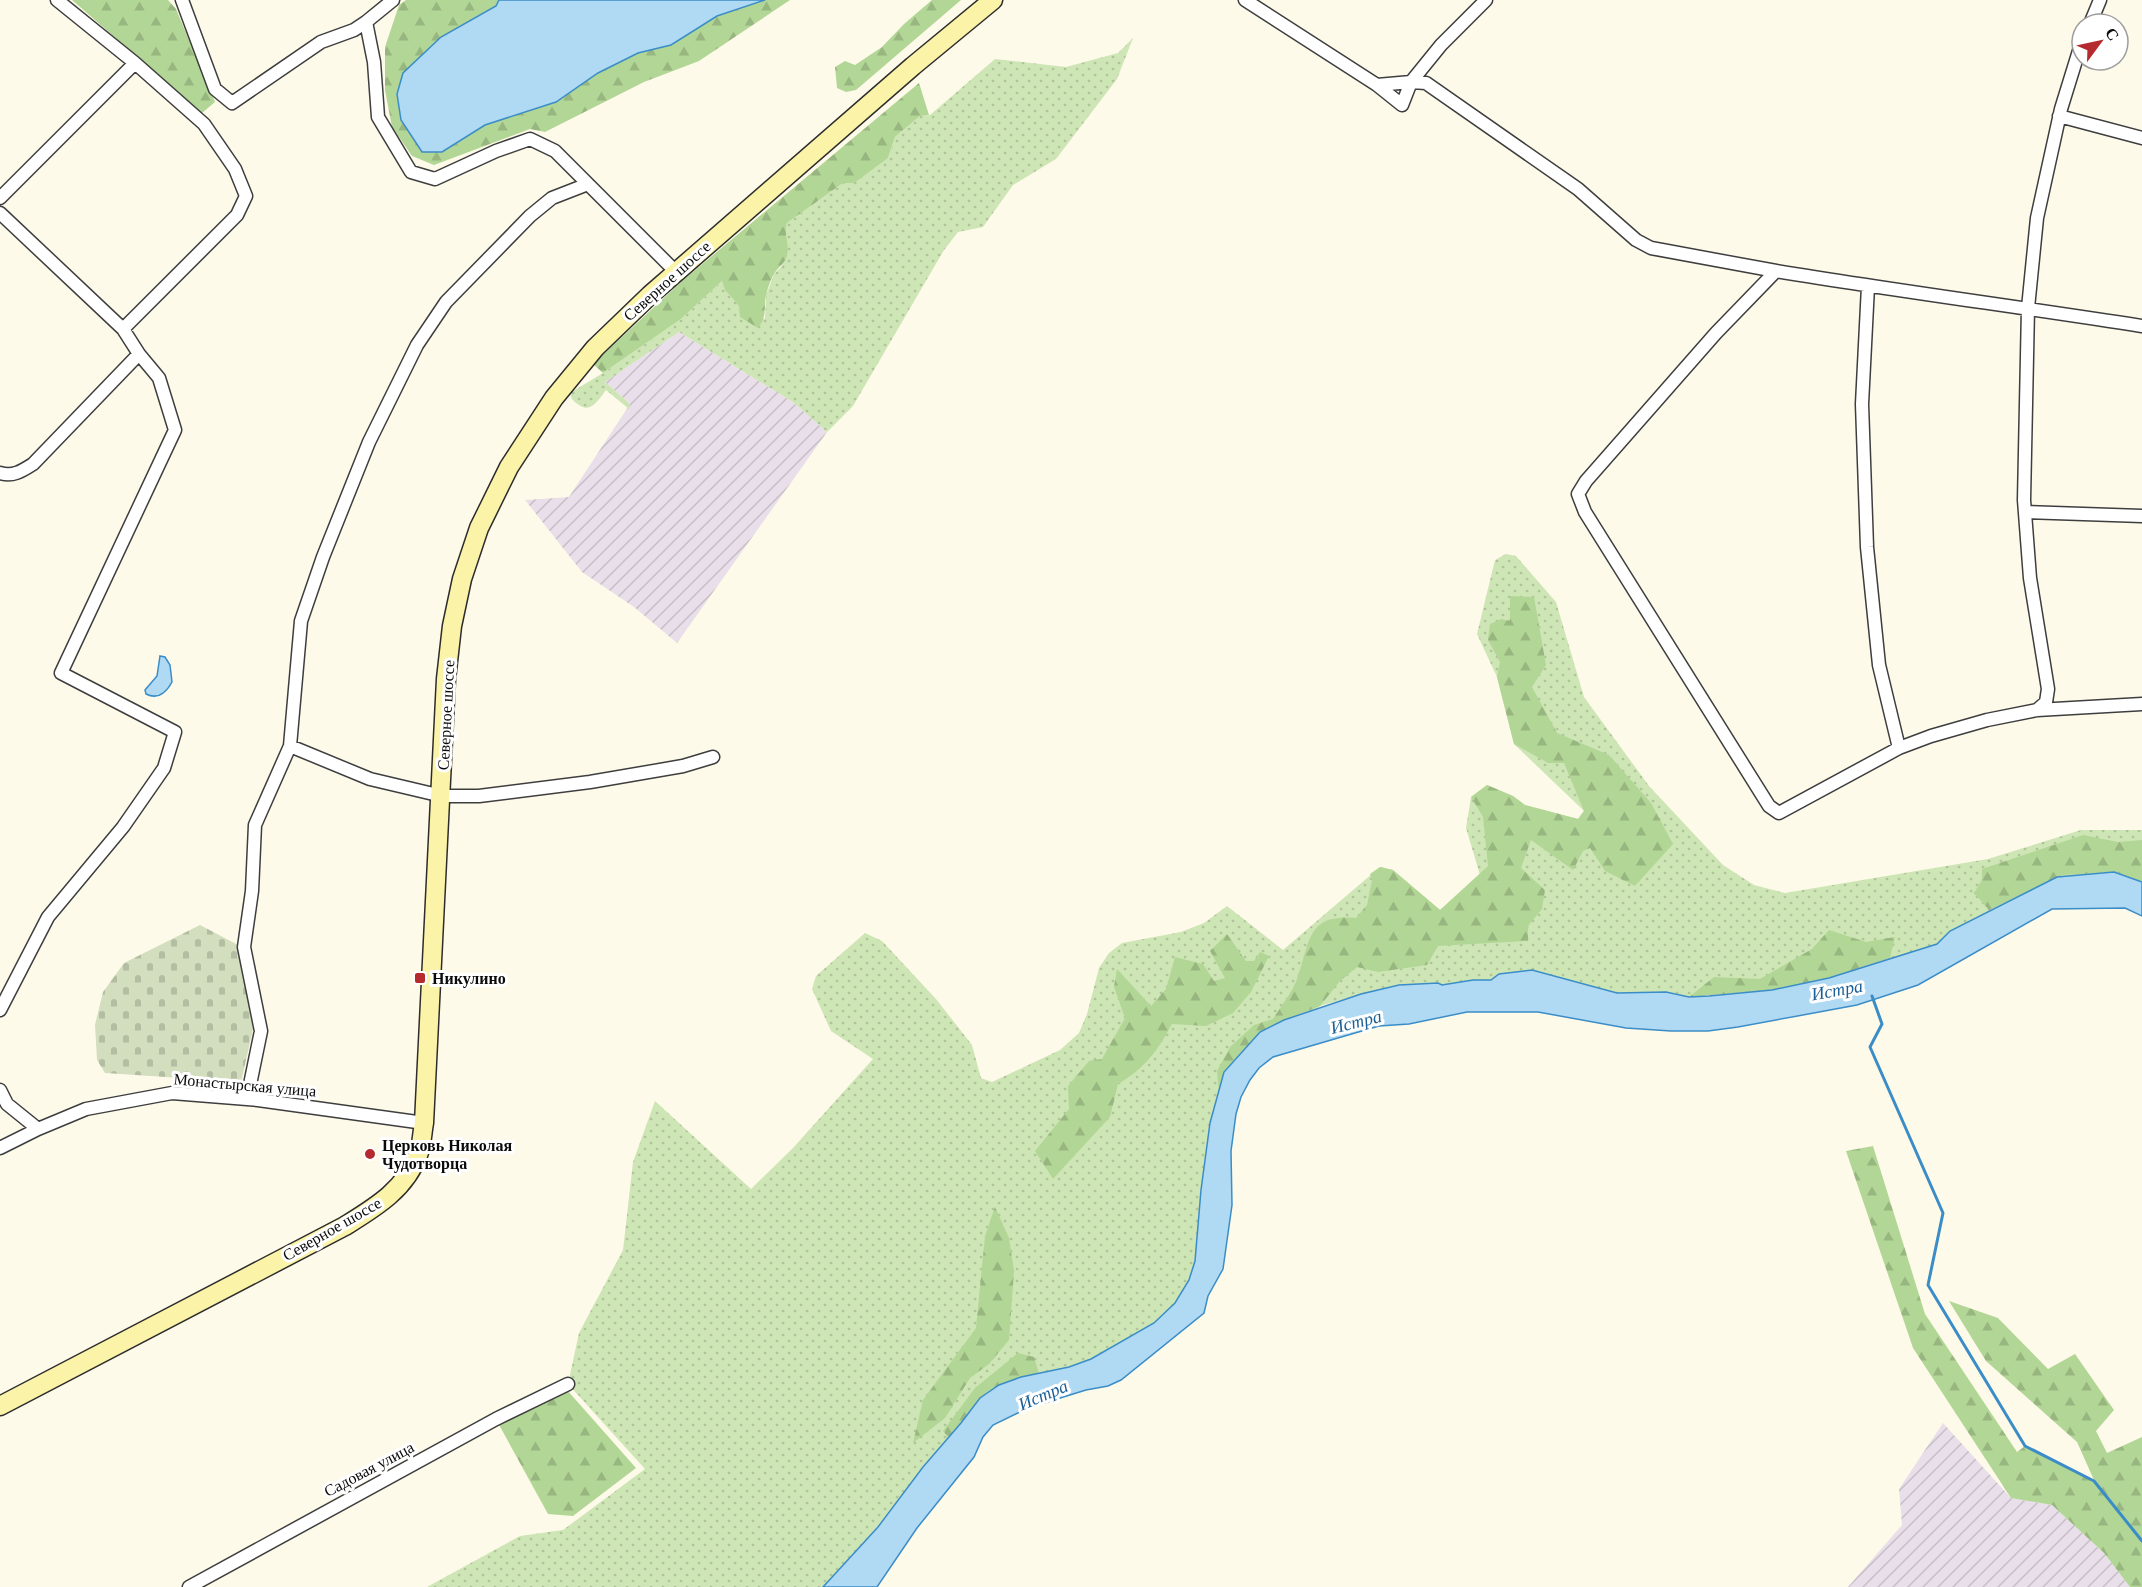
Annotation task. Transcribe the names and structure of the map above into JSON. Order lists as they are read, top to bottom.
{
  "streets": {
    "main road": ["Северное шоссе"],
    "street": ["Монастырская улица", "Садовая улица"]
  },
  "crossings": [
    ["Северное шоссе", "Монастырская улица"]
  ],
  "water": ["Истра"],
  "places": {
    "transit": ["Никулино"],
    "other": ["Церковь Николая Чудотворца"]
  },
  "north": "top right"
}
